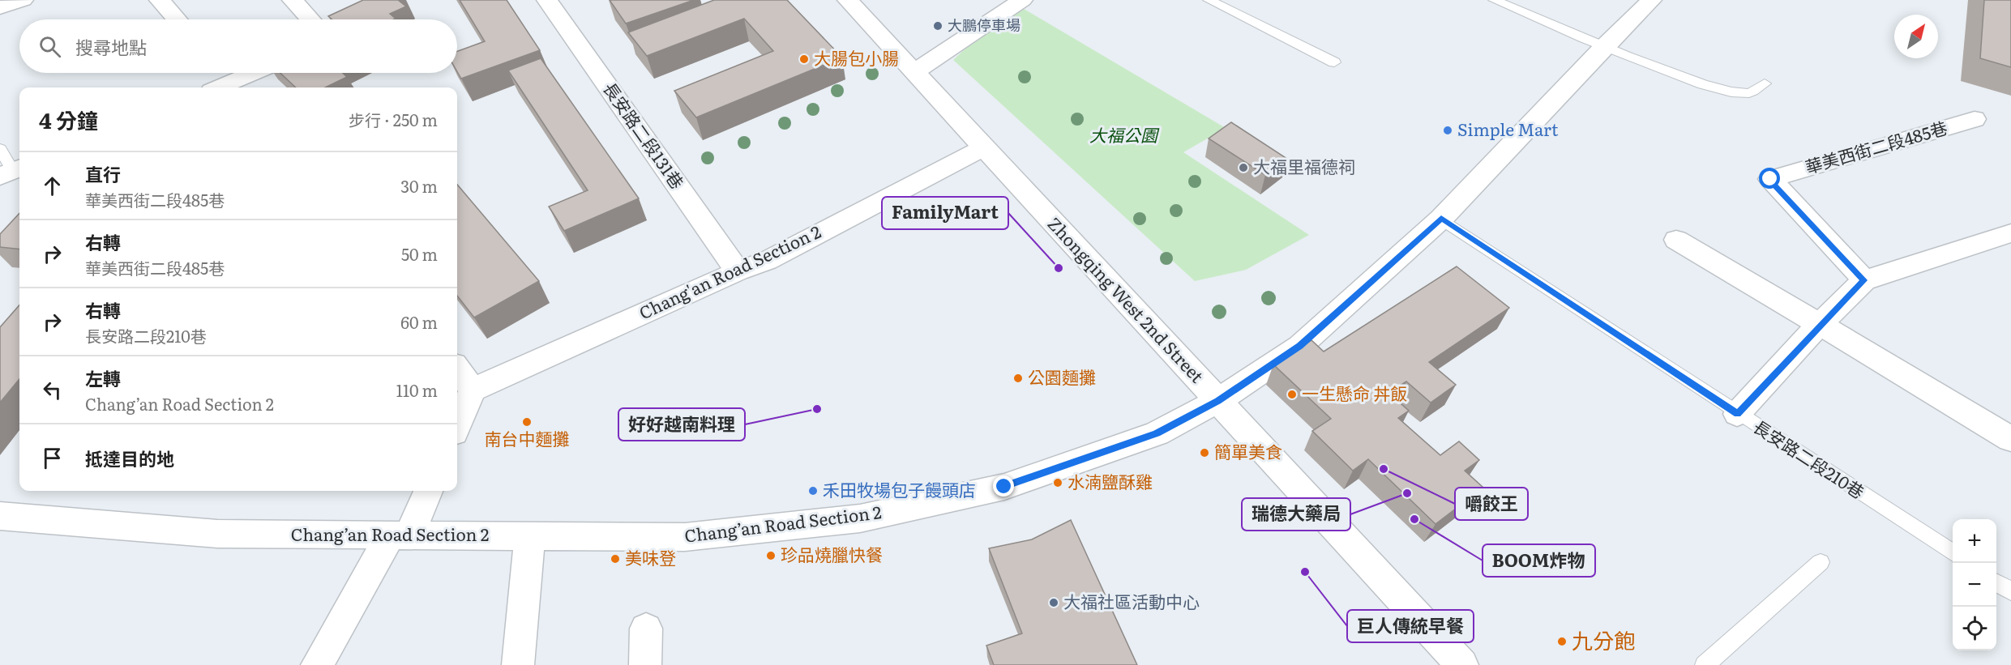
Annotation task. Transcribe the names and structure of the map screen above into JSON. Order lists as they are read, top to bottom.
{
  "streets": {
    "street": [
      "長安路二段131巷",
      "華美西街二段485巷",
      "Chang'an Road Section 2",
      "Zhongqing West 2nd Street",
      "Chang’an Road Section 2"
    ],
    "lane": ["長安路二段210巷"]
  },
  "crossings": [
    ["長安路二段131巷", "Chang'an Road Section 2"],
    ["Chang'an Road Section 2", "Zhongqing West 2nd Street"],
    ["Zhongqing West 2nd Street", "Chang’an Road Section 2"],
    ["長安路二段210巷", "Chang’an Road Section 2"]
  ],
  "parks": ["大福公園"],
  "places": [
    "大鵬停車場",
    "大腸包小腸",
    "Simple Mart",
    "大福里福德祠",
    "FamilyMart",
    "公園麵攤",
    "一生懸命 丼飯",
    "好好越南料理",
    "南台中麵攤",
    "簡單美食",
    "嚼餃王",
    "水湳鹽酥雞",
    "禾田牧場包子饅頭店",
    "瑞德大藥局",
    "BOOM炸物",
    "珍品燒臘快餐",
    "美味登",
    "巨人傳統早餐",
    "大福社區活動中心",
    "九分飽"
  ],
  "north": "top right",
  "page": {
    "search": "搜尋地點",
    "heading": ["4 分鐘", "步行 · 250 m"],
    "list": [
      ["直行", "華美西街二段485巷", "30 m"],
      ["右轉", "華美西街二段485巷", "50 m"],
      ["右轉", "長安路二段210巷", "60 m"],
      ["左轉", "Chang’an Road Section 2", "110 m"],
      "抵達目的地"
    ],
    "map_buttons": ["+", "−"]
  }
}
